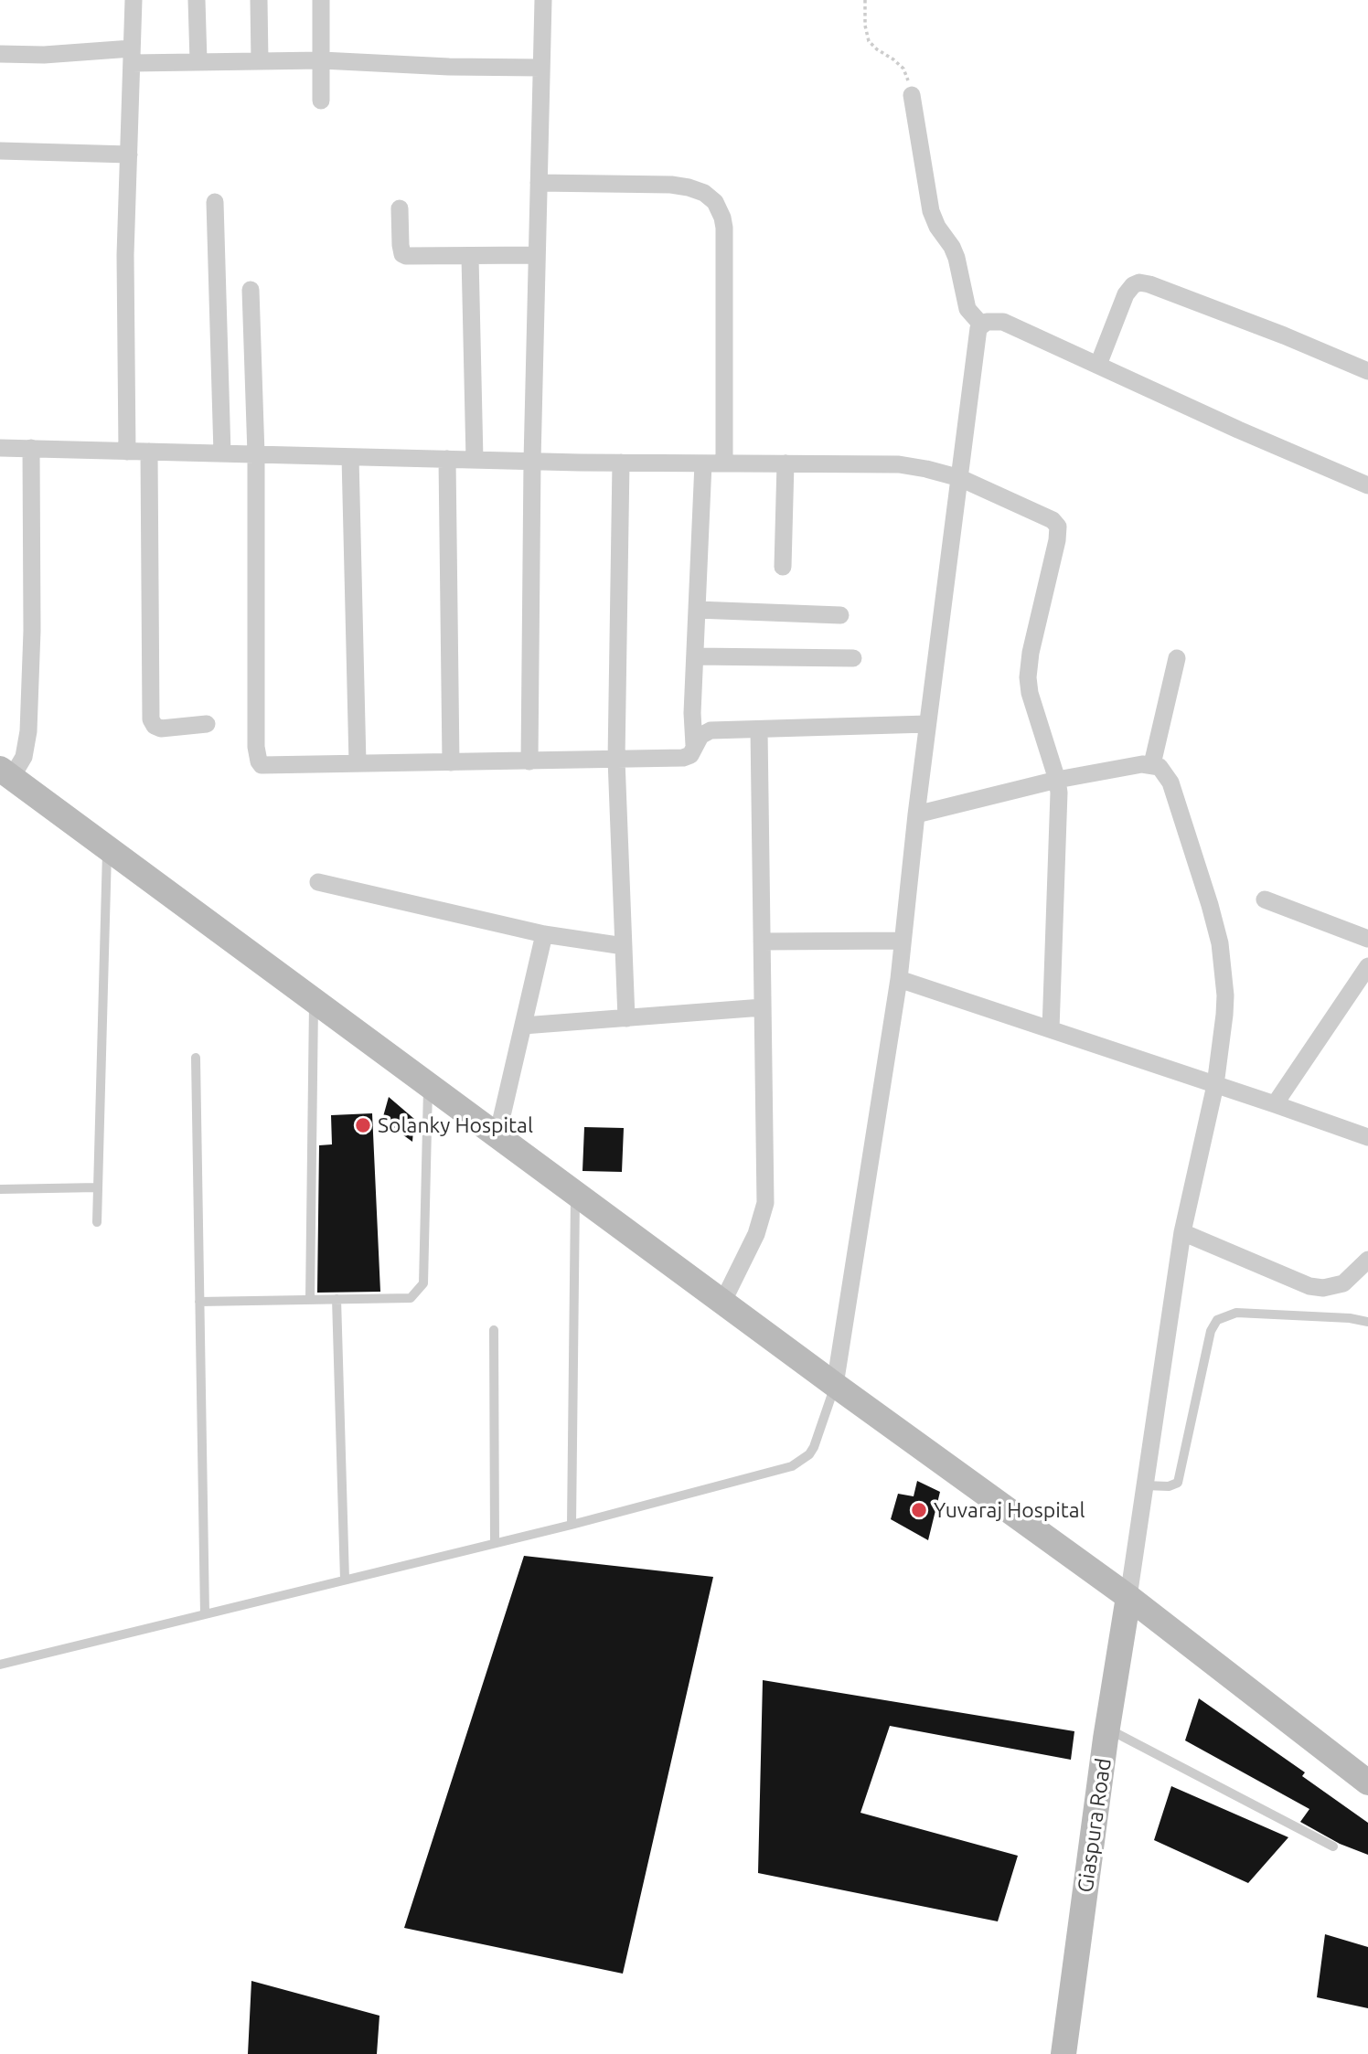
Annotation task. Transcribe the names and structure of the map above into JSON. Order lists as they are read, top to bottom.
{
  "streets": {
    "street": ["Giaspura Road"]
  },
  "places": ["Solanky Hospital", "Yuvaraj Hospital"]
}
